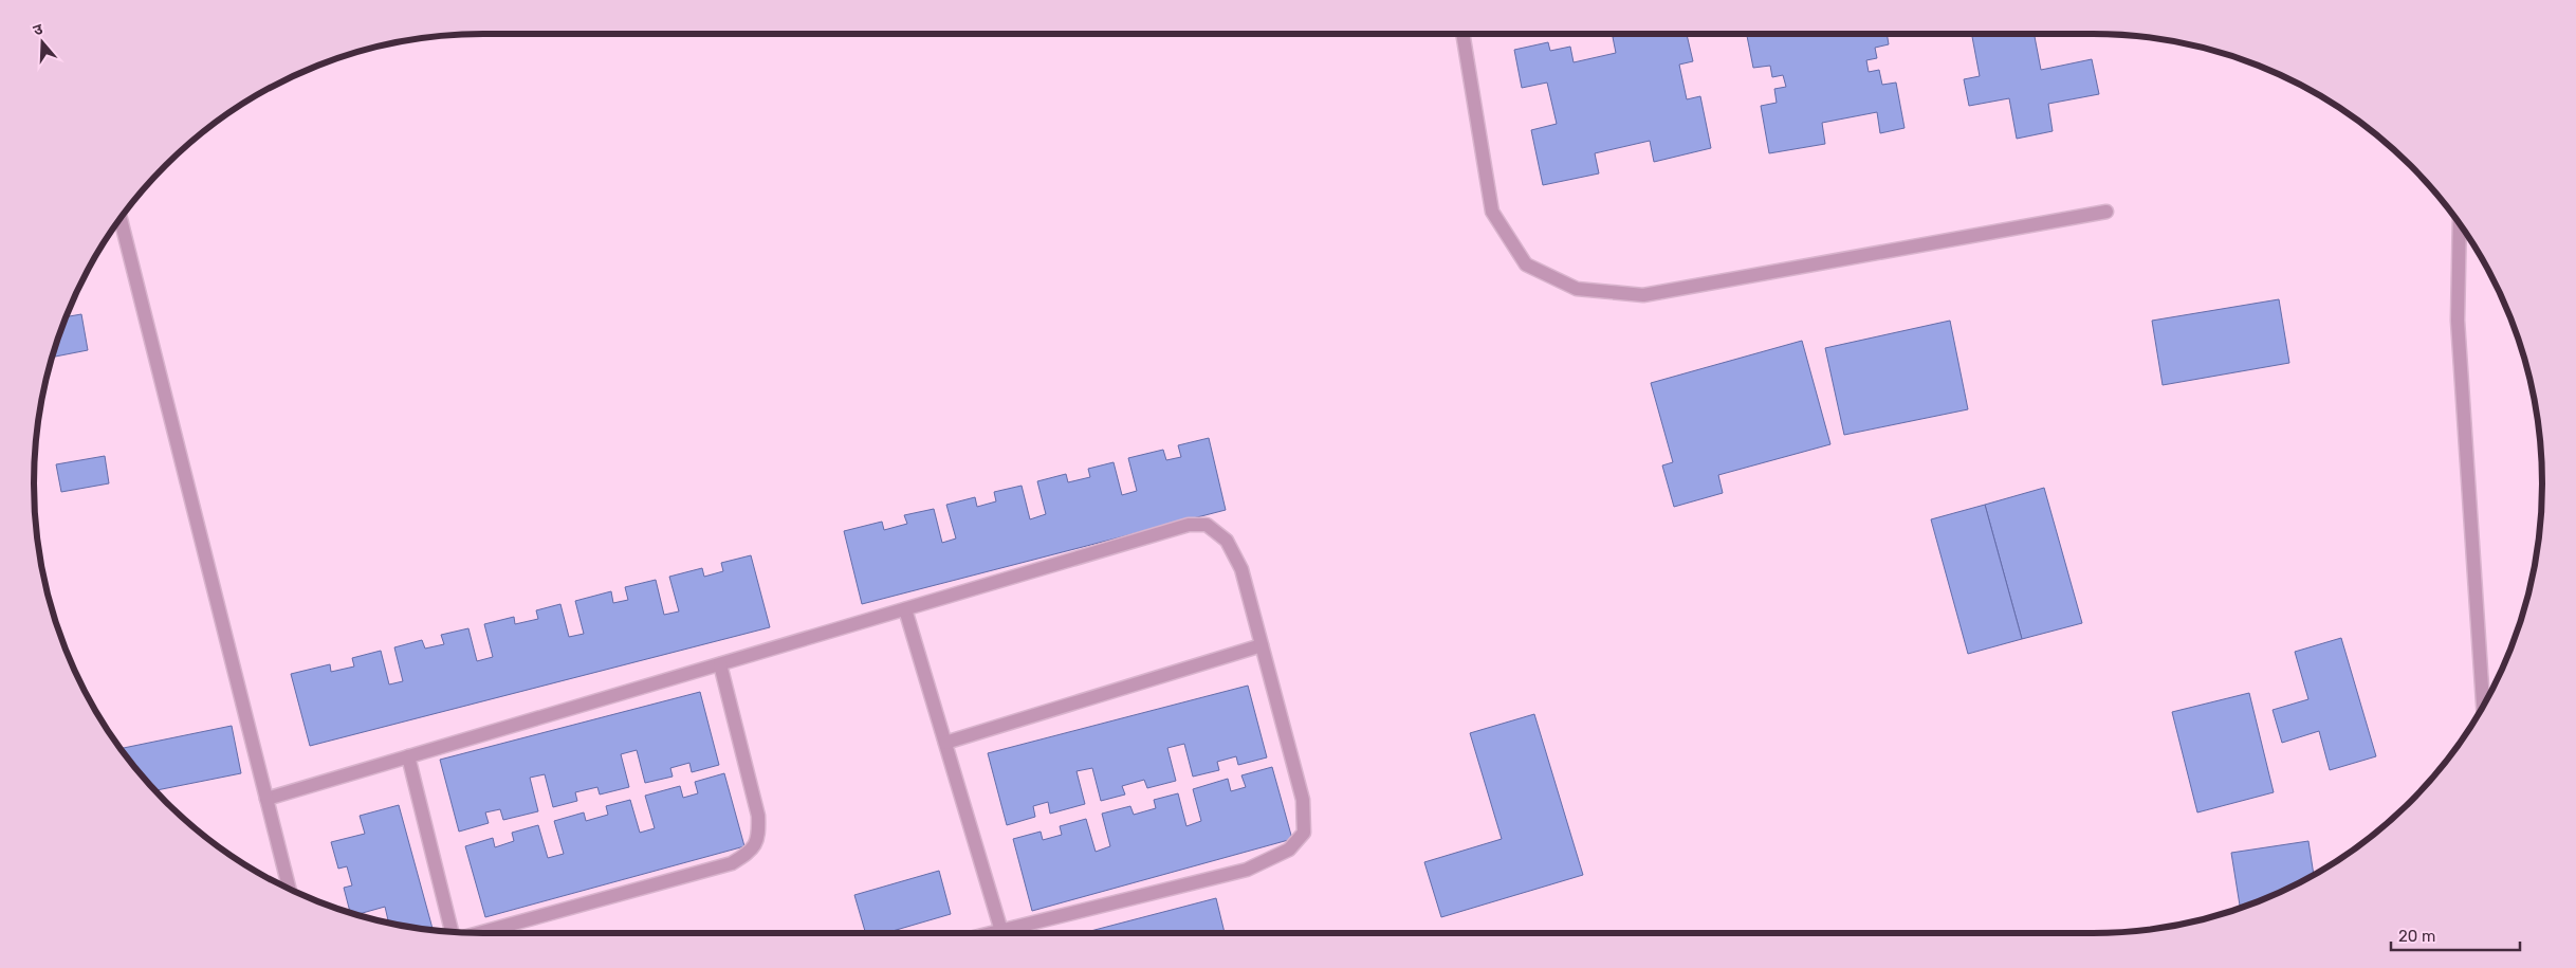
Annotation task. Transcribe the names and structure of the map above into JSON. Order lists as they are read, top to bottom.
{
  "scale_bar": "20 m",
  "north": "top"
}
